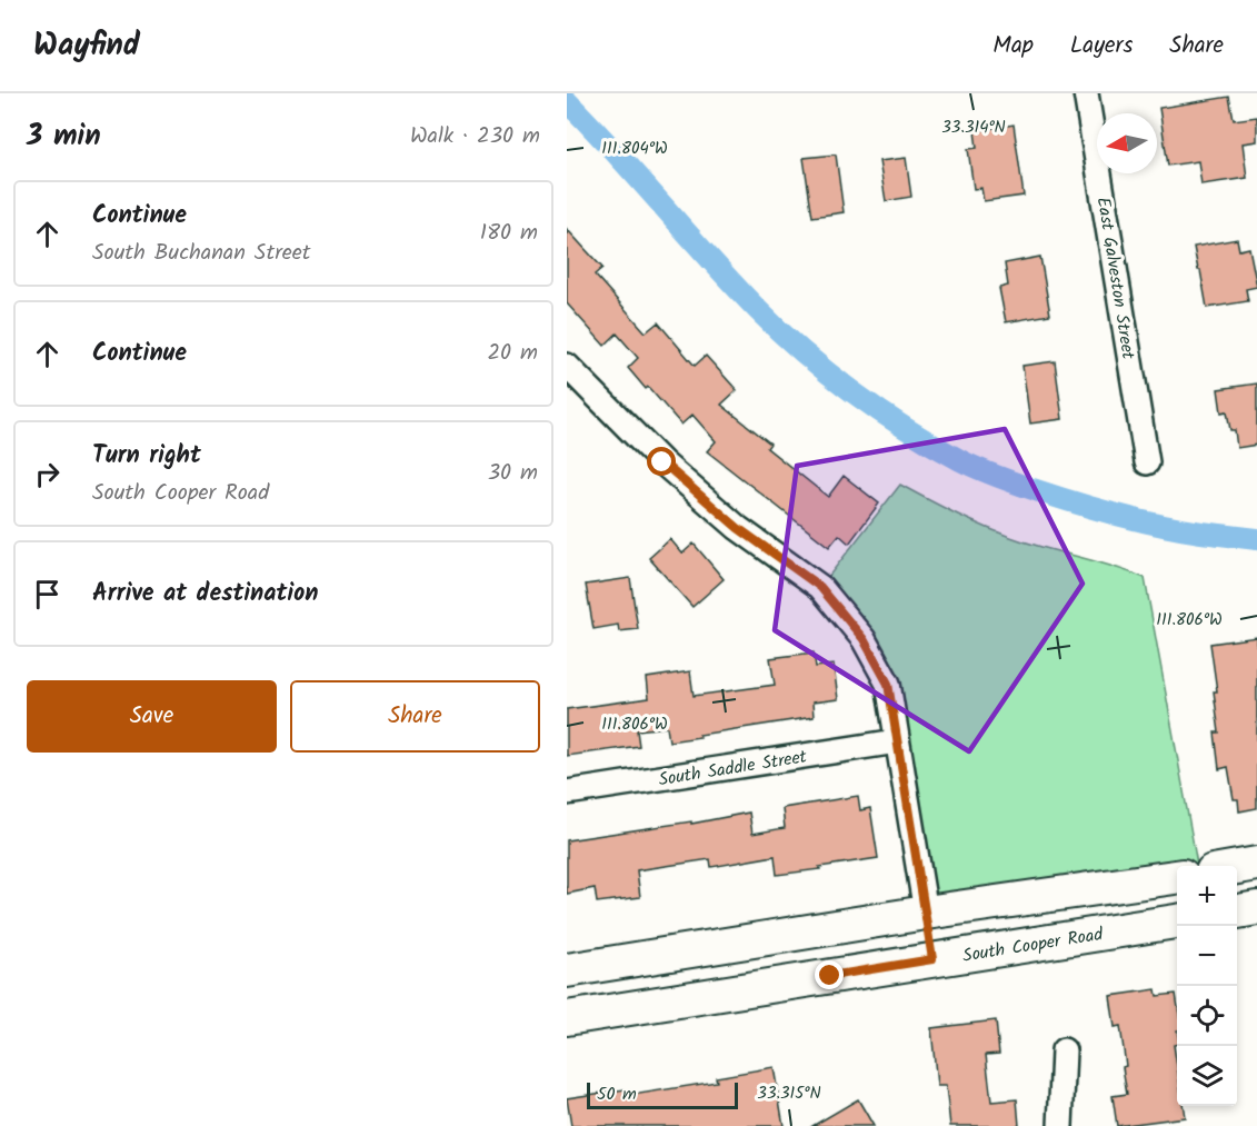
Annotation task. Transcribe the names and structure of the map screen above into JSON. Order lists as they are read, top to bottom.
{
  "streets": {
    "main road": ["South Cooper Road"],
    "street": ["East Galveston Street", "South Saddle Street"]
  },
  "scale_bar": "50 m",
  "north": "left",
  "page": {
    "header": "Wayfind",
    "nav": ["Map", "Layers", "Share"],
    "heading": ["3 min", "Walk · 230 m"],
    "list": [
      ["Continue", "South Buchanan Street", "180 m"],
      ["Continue", "20 m"],
      ["Turn right", "South Cooper Road", "30 m"],
      "Arrive at destination"
    ],
    "buttons": ["Save", "Share"],
    "map_buttons": ["+", "−"],
    "scale": "50 m"
  },
  "coordinates": [
    "33.314°N",
    "111.804°W",
    "111.806°W",
    "33.315°N"
  ]
}
